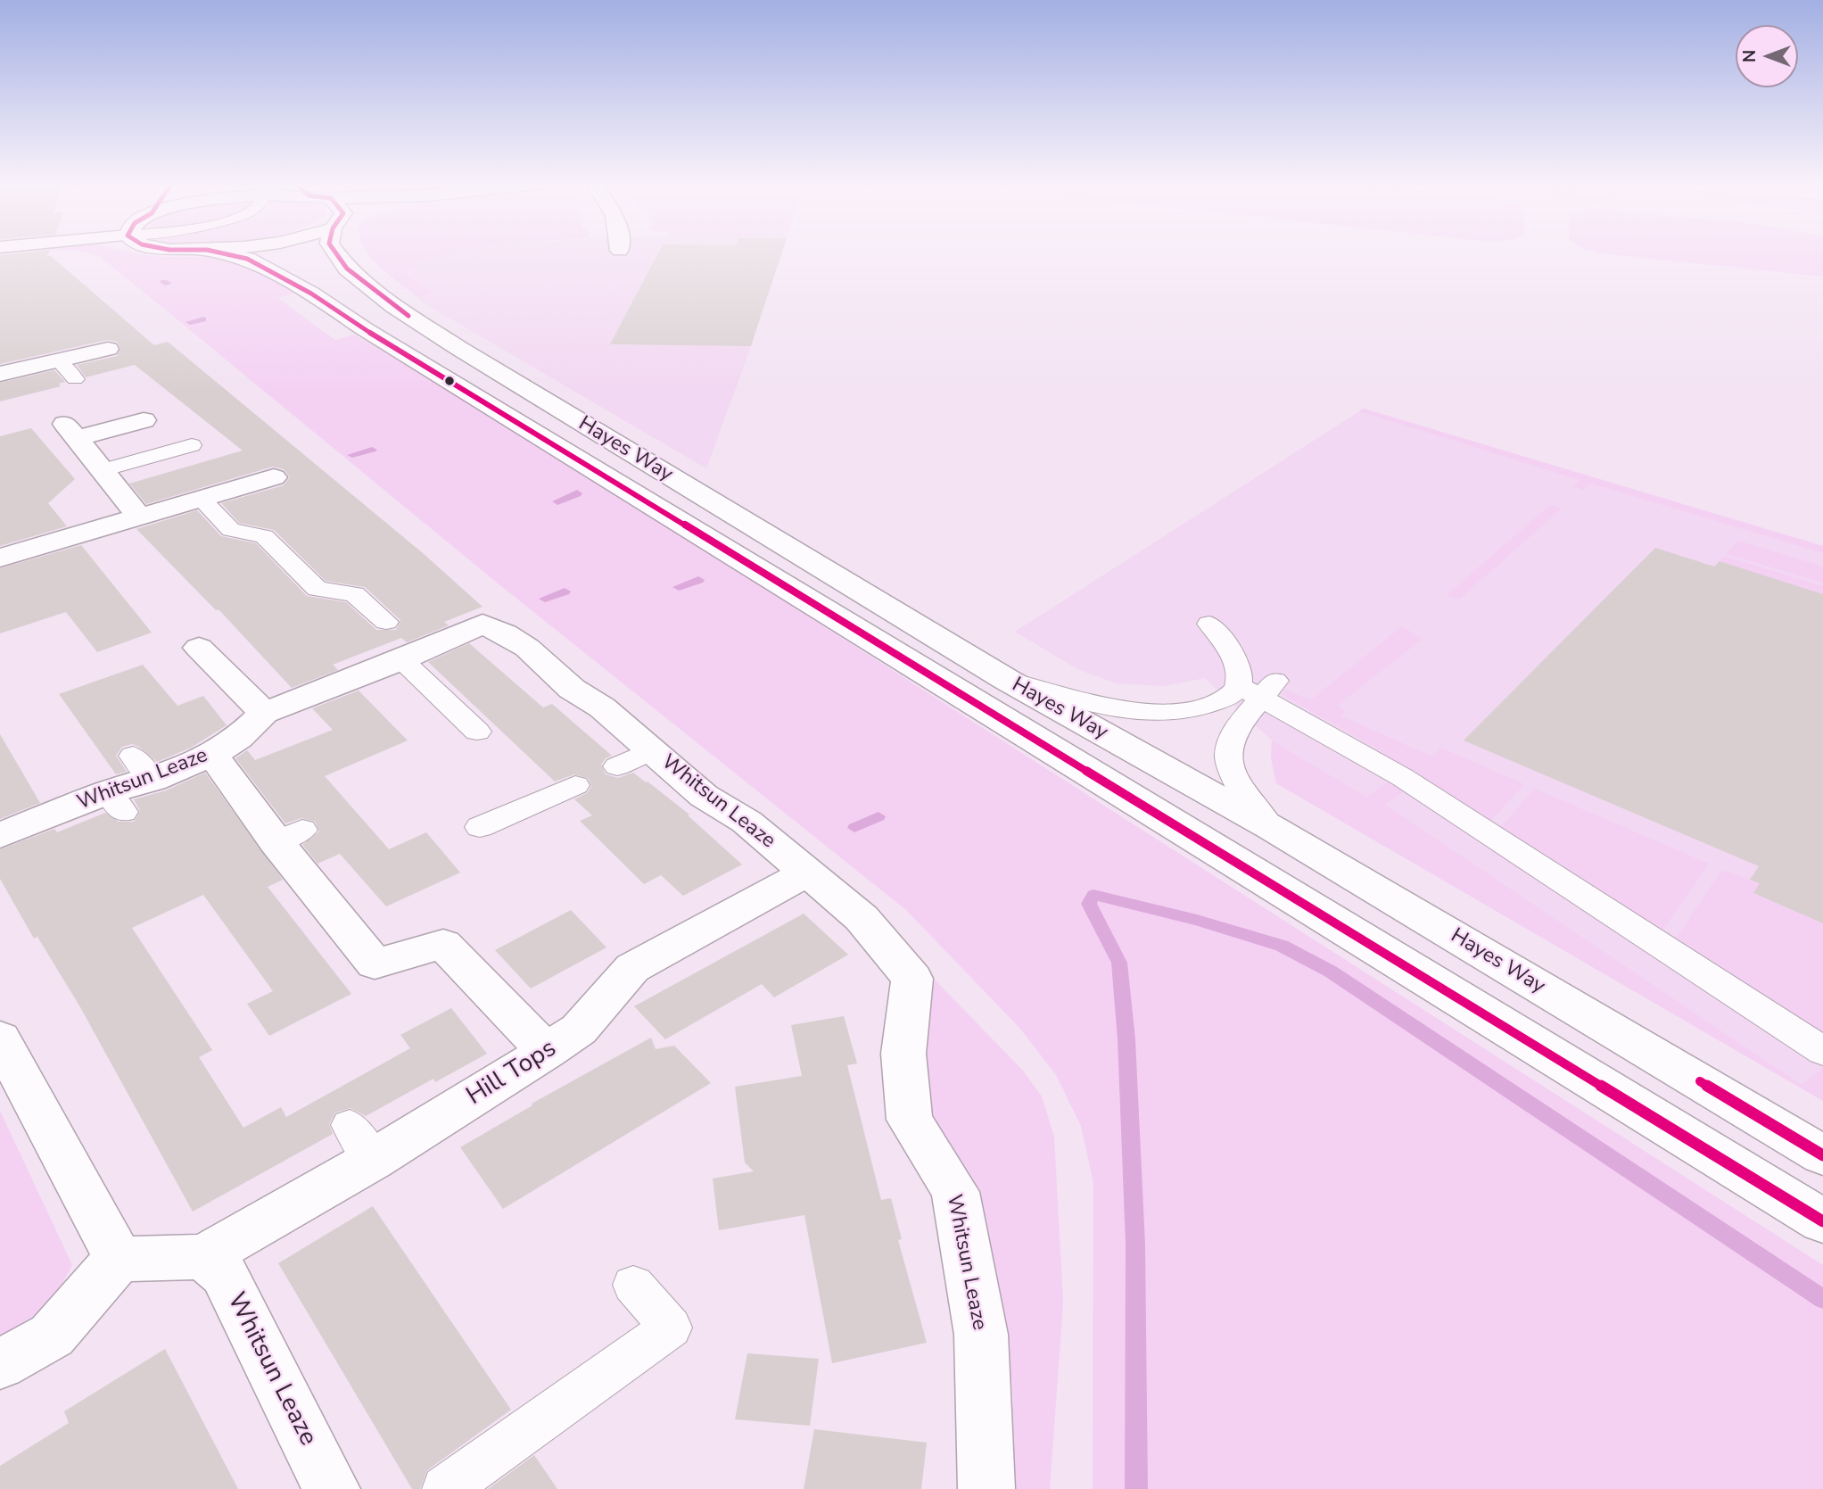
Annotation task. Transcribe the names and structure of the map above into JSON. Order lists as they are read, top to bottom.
{
  "streets": {
    "street": ["Hayes Way", "Whitsun Leaze", "Hill Tops"]
  },
  "crossings": [
    ["Whitsun Leaze", "Hill Tops"]
  ],
  "north": "left"
}
